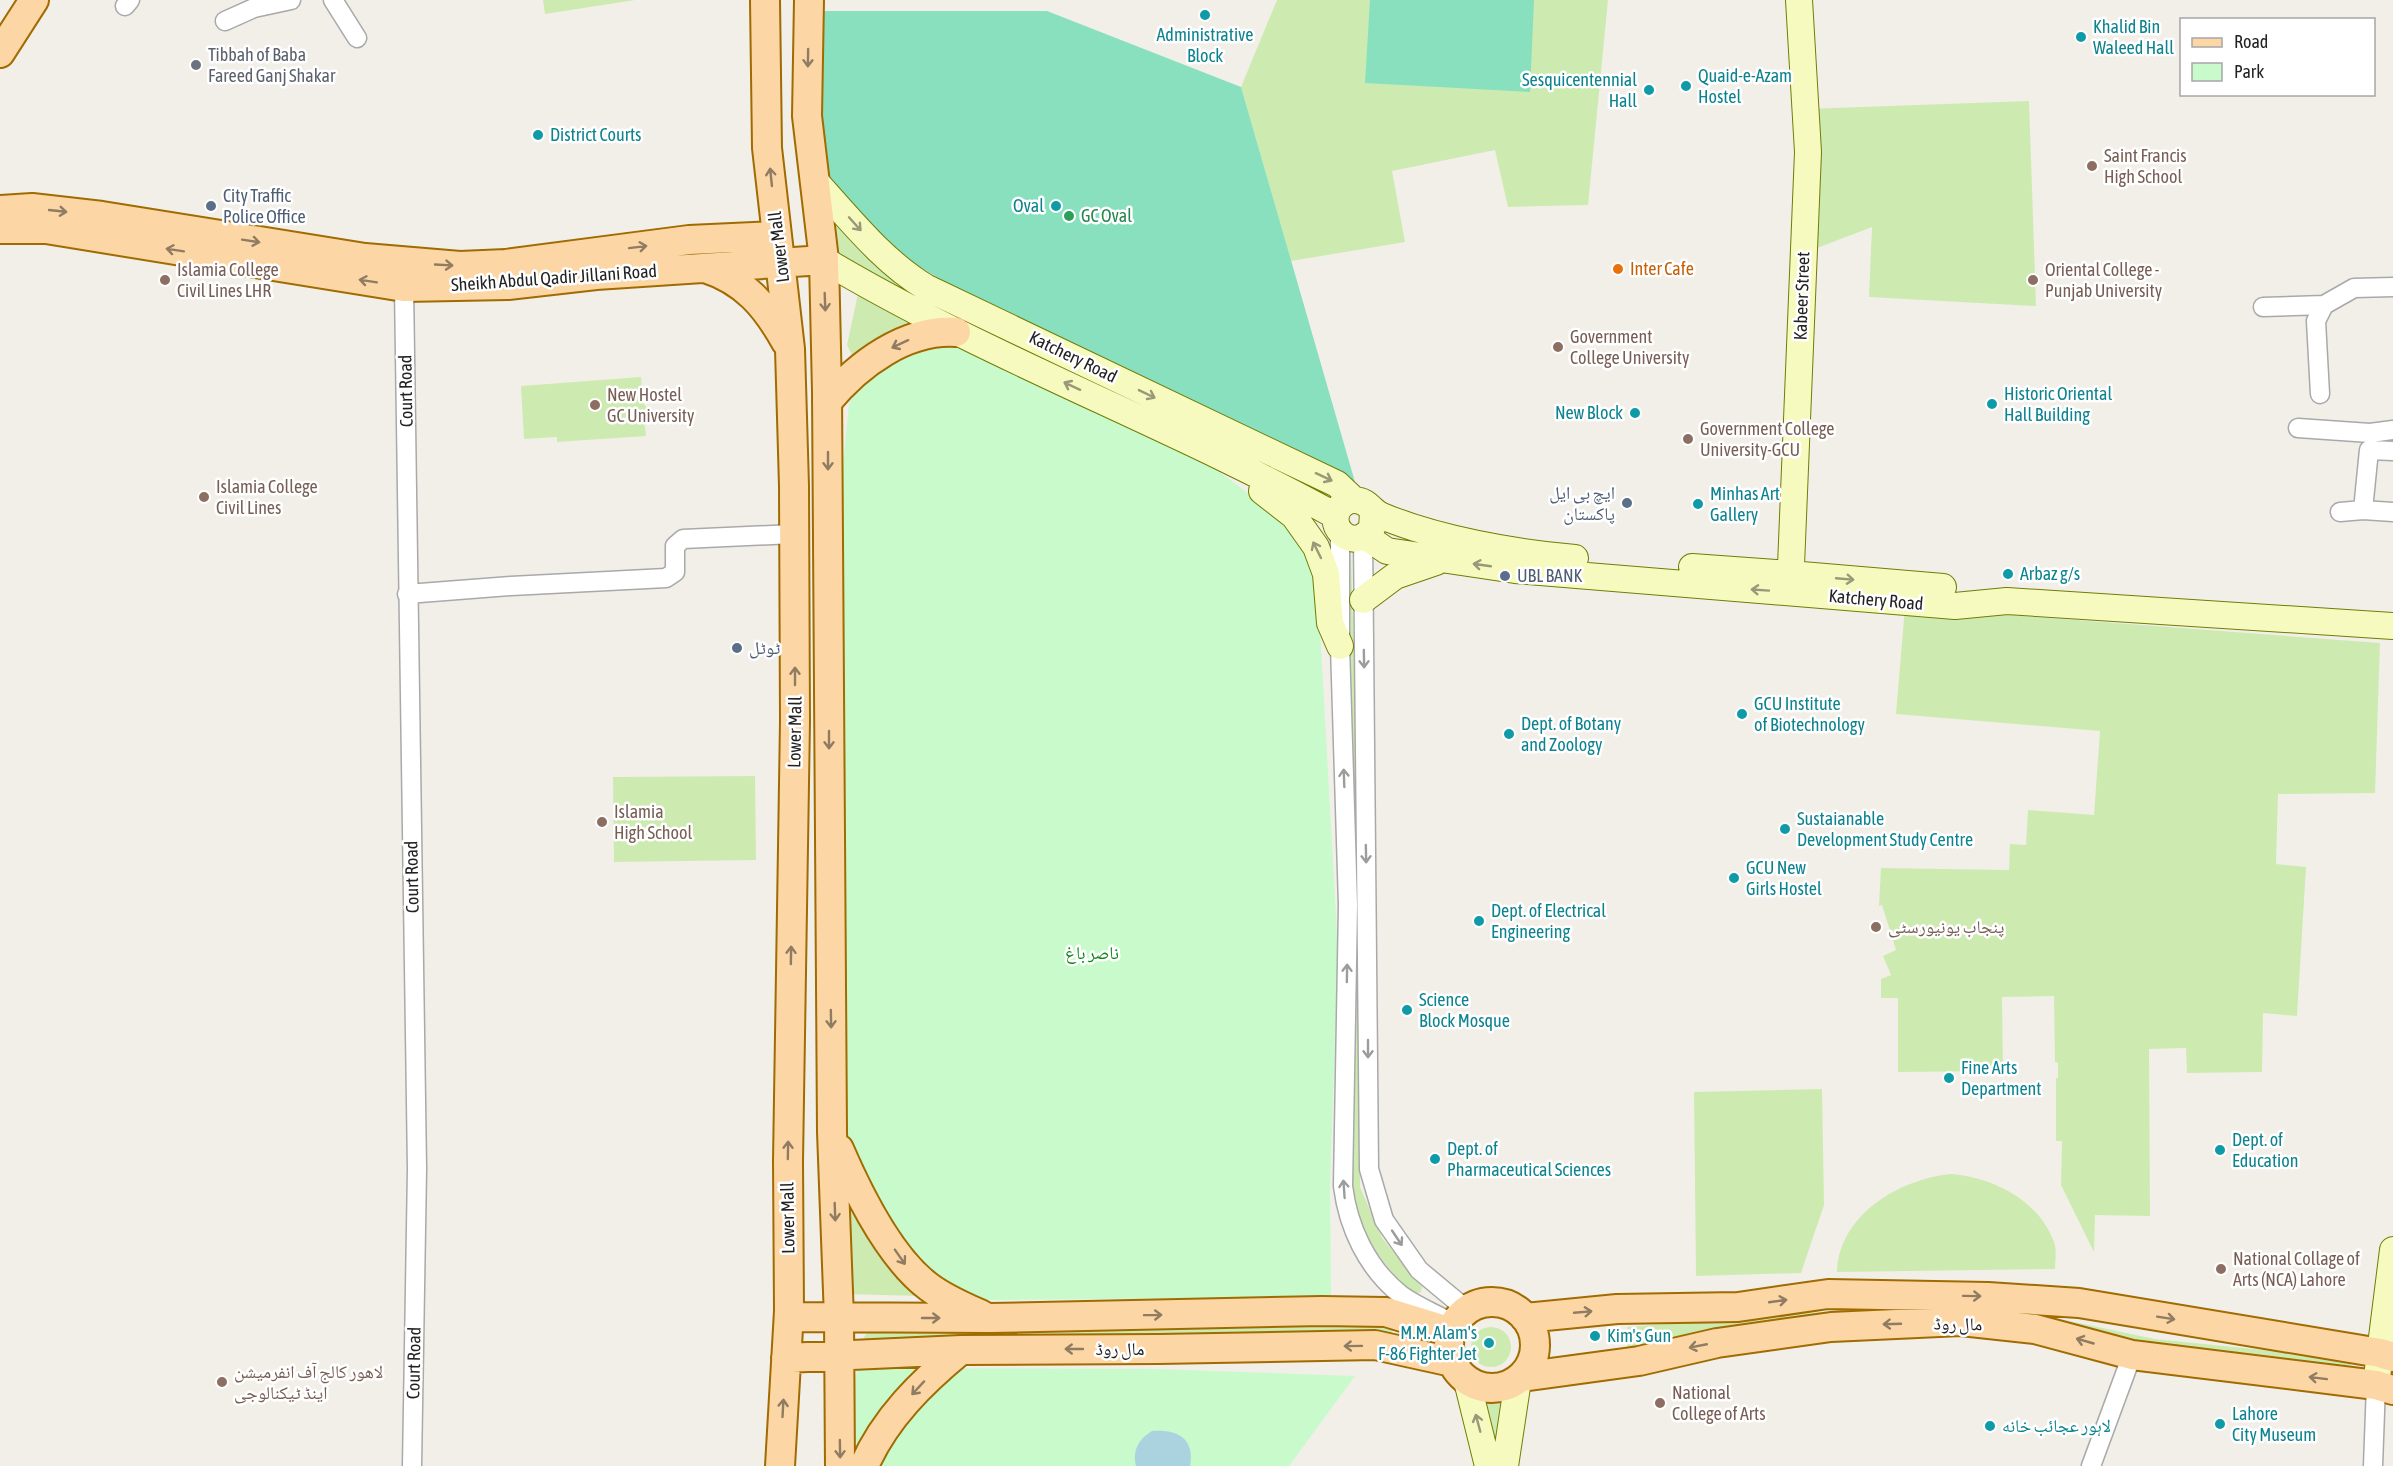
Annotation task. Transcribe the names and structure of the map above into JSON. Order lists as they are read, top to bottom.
{
  "streets": {
    "main road": [
      "Lower Mall",
      "Sheikh Abdul Qadir Jillani Road",
      "Kabeer Street",
      "Katchery Road",
      "مال روڈ"
    ],
    "street": ["Court Road"]
  },
  "crossings": [
    ["Lower Mall", "Sheikh Abdul Qadir Jillani Road"],
    ["Lower Mall", "Katchery Road"],
    ["Lower Mall", "مال روڈ"],
    ["Sheikh Abdul Qadir Jillani Road", "Katchery Road"],
    ["Sheikh Abdul Qadir Jillani Road", "Court Road"],
    ["Kabeer Street", "Katchery Road"]
  ],
  "parks": ["ناصر باغ"],
  "places": [
    "Administrative Block",
    "Khalid Bin Waleed Hall",
    "Tibbah of Baba Fareed Ganj Shakar",
    "Quaid-e-Azam Hostel",
    "Sesquicentennial Hall",
    "District Courts",
    "Saint Francis High School",
    "City Traffic Police Office",
    "Oval",
    "GC Oval",
    "Inter Cafe",
    "Islamia College Civil Lines LHR",
    "Oriental College - Punjab University",
    "Government College University",
    "Historic Oriental Hall Building",
    "New Hostel GC University",
    "New Block",
    "Government College University-GCU",
    "Islamia College Civil Lines",
    "ایچ بی ایل پاکستان",
    "Minhas Art Gallery",
    "Arbaz g/s",
    "UBL BANK",
    "ٹوٹل",
    "GCU Institute of Biotechnology",
    "Dept. of Botany and Zoology",
    "Islamia High School",
    "Sustaianable Development Study Centre",
    "GCU New Girls Hostel",
    "Dept. of Electrical Engineering",
    "پنجاب یونیورسٹی",
    "Science Block Mosque",
    "Fine Arts Department",
    "Dept. of Education",
    "Dept. of Pharmaceutical Sciences",
    "National Collage of Arts (NCA) Lahore",
    "Kim's Gun",
    "M.M. Alam's F-86 Fighter Jet",
    "لاھور کالج آف انفرمیشن اینڈ ٹیکنالوجی",
    "National College of Arts",
    "Lahore City Museum",
    "لاہور عجائب خانه"
  ],
  "legend": ["Road", "Park"]
}
